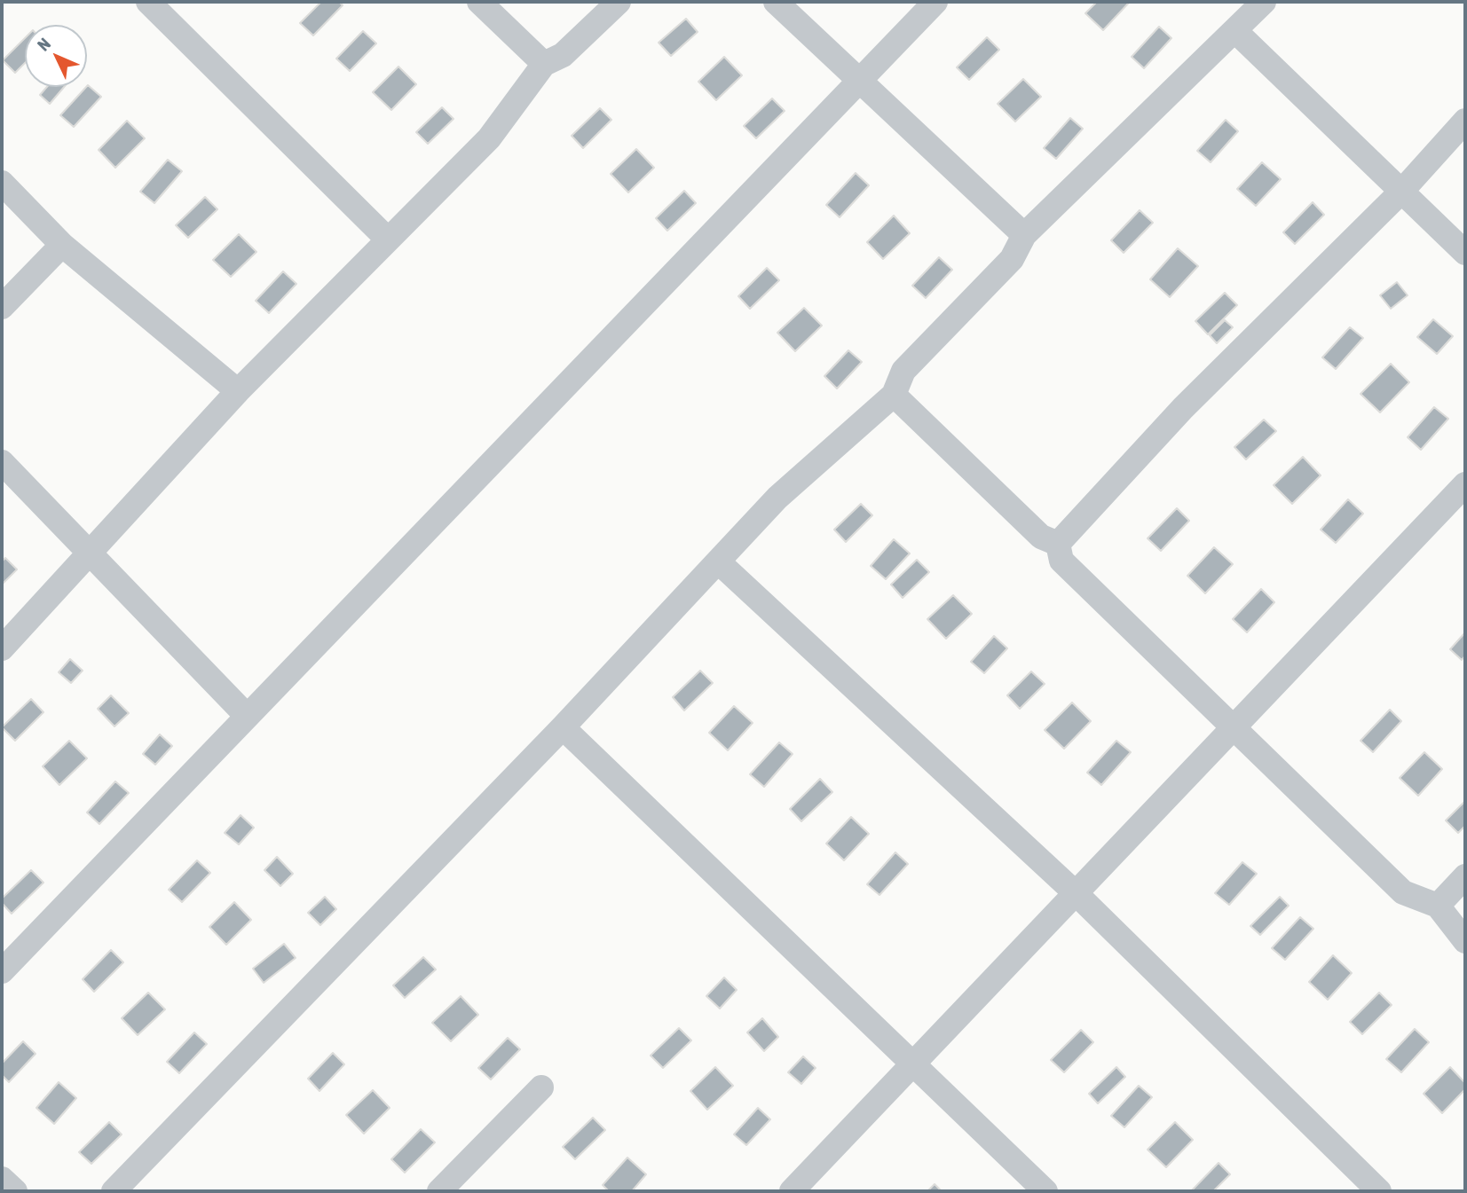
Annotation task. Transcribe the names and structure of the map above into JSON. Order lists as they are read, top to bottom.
{
  "north": "top left"
}
